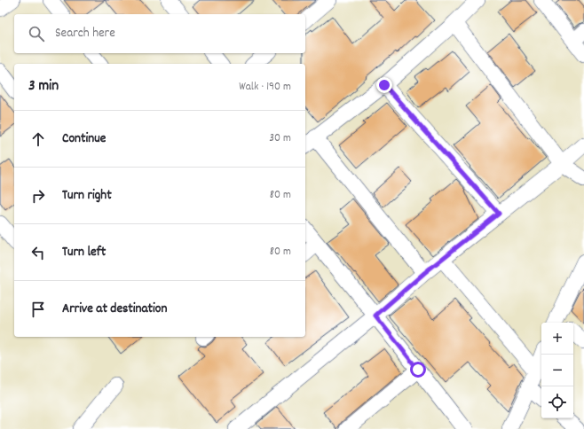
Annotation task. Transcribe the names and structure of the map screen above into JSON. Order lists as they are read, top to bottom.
{
  "page": {
    "search": "Search here",
    "heading": ["3 min", "Walk · 190 m"],
    "list": [
      ["Continue", "30 m"],
      ["Turn right", "80 m"],
      ["Turn left", "80 m"],
      "Arrive at destination"
    ],
    "map_buttons": ["+", "−"]
  }
}
